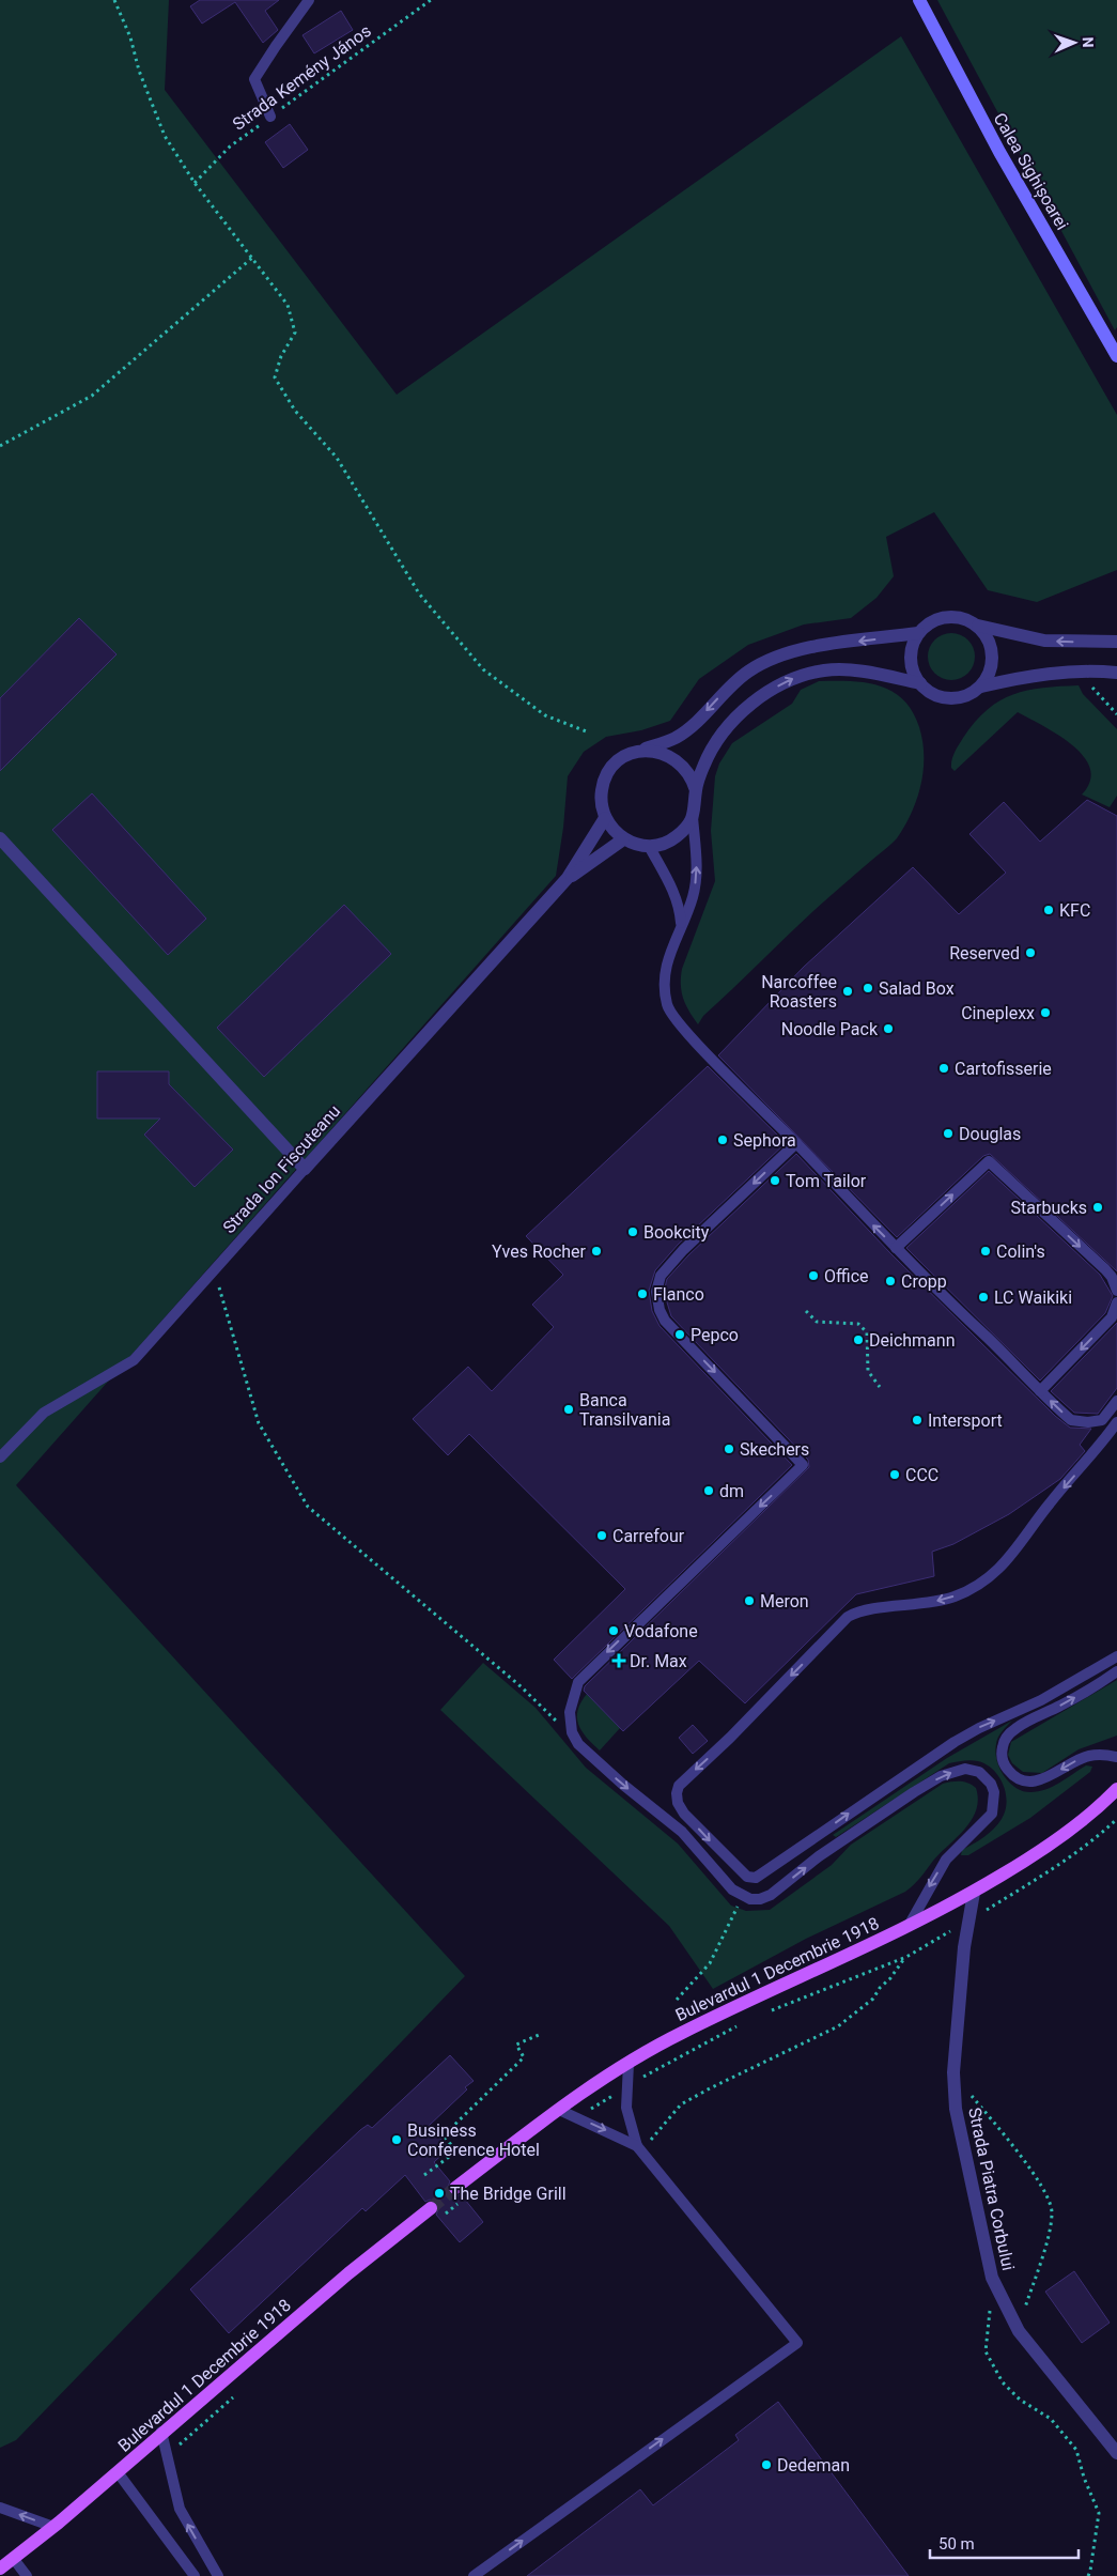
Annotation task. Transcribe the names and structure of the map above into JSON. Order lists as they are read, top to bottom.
{
  "streets": {
    "main road": ["Calea Sighișoarei", "Bulevardul 1 Decembrie 1918"],
    "street": ["Strada Ion Fiscuteanu", "Strada Piatra Corbului"],
    "path": ["Strada Kemény János"]
  },
  "crossings": [
    ["Bulevardul 1 Decembrie 1918", "Strada Piatra Corbului"]
  ],
  "places": {
    "other": [
      "KFC",
      "Reserved",
      "Salad Box",
      "Narcoffee Roasters",
      "Cineplexx",
      "Noodle Pack",
      "Cartofisserie",
      "Douglas",
      "Sephora",
      "Tom Tailor",
      "Starbucks",
      "Bookcity",
      "Yves Rocher",
      "Colin's",
      "Office",
      "Cropp",
      "Flanco",
      "LC Waikiki",
      "Pepco",
      "Deichmann",
      "Banca Transilvania",
      "Intersport",
      "Skechers",
      "CCC",
      "dm",
      "Carrefour",
      "Meron",
      "Vodafone",
      "Business Conference Hotel",
      "The Bridge Grill",
      "Dedeman"
    ],
    "health": ["Dr. Max"]
  },
  "scale_bar": "50 m",
  "north": "right"
}
